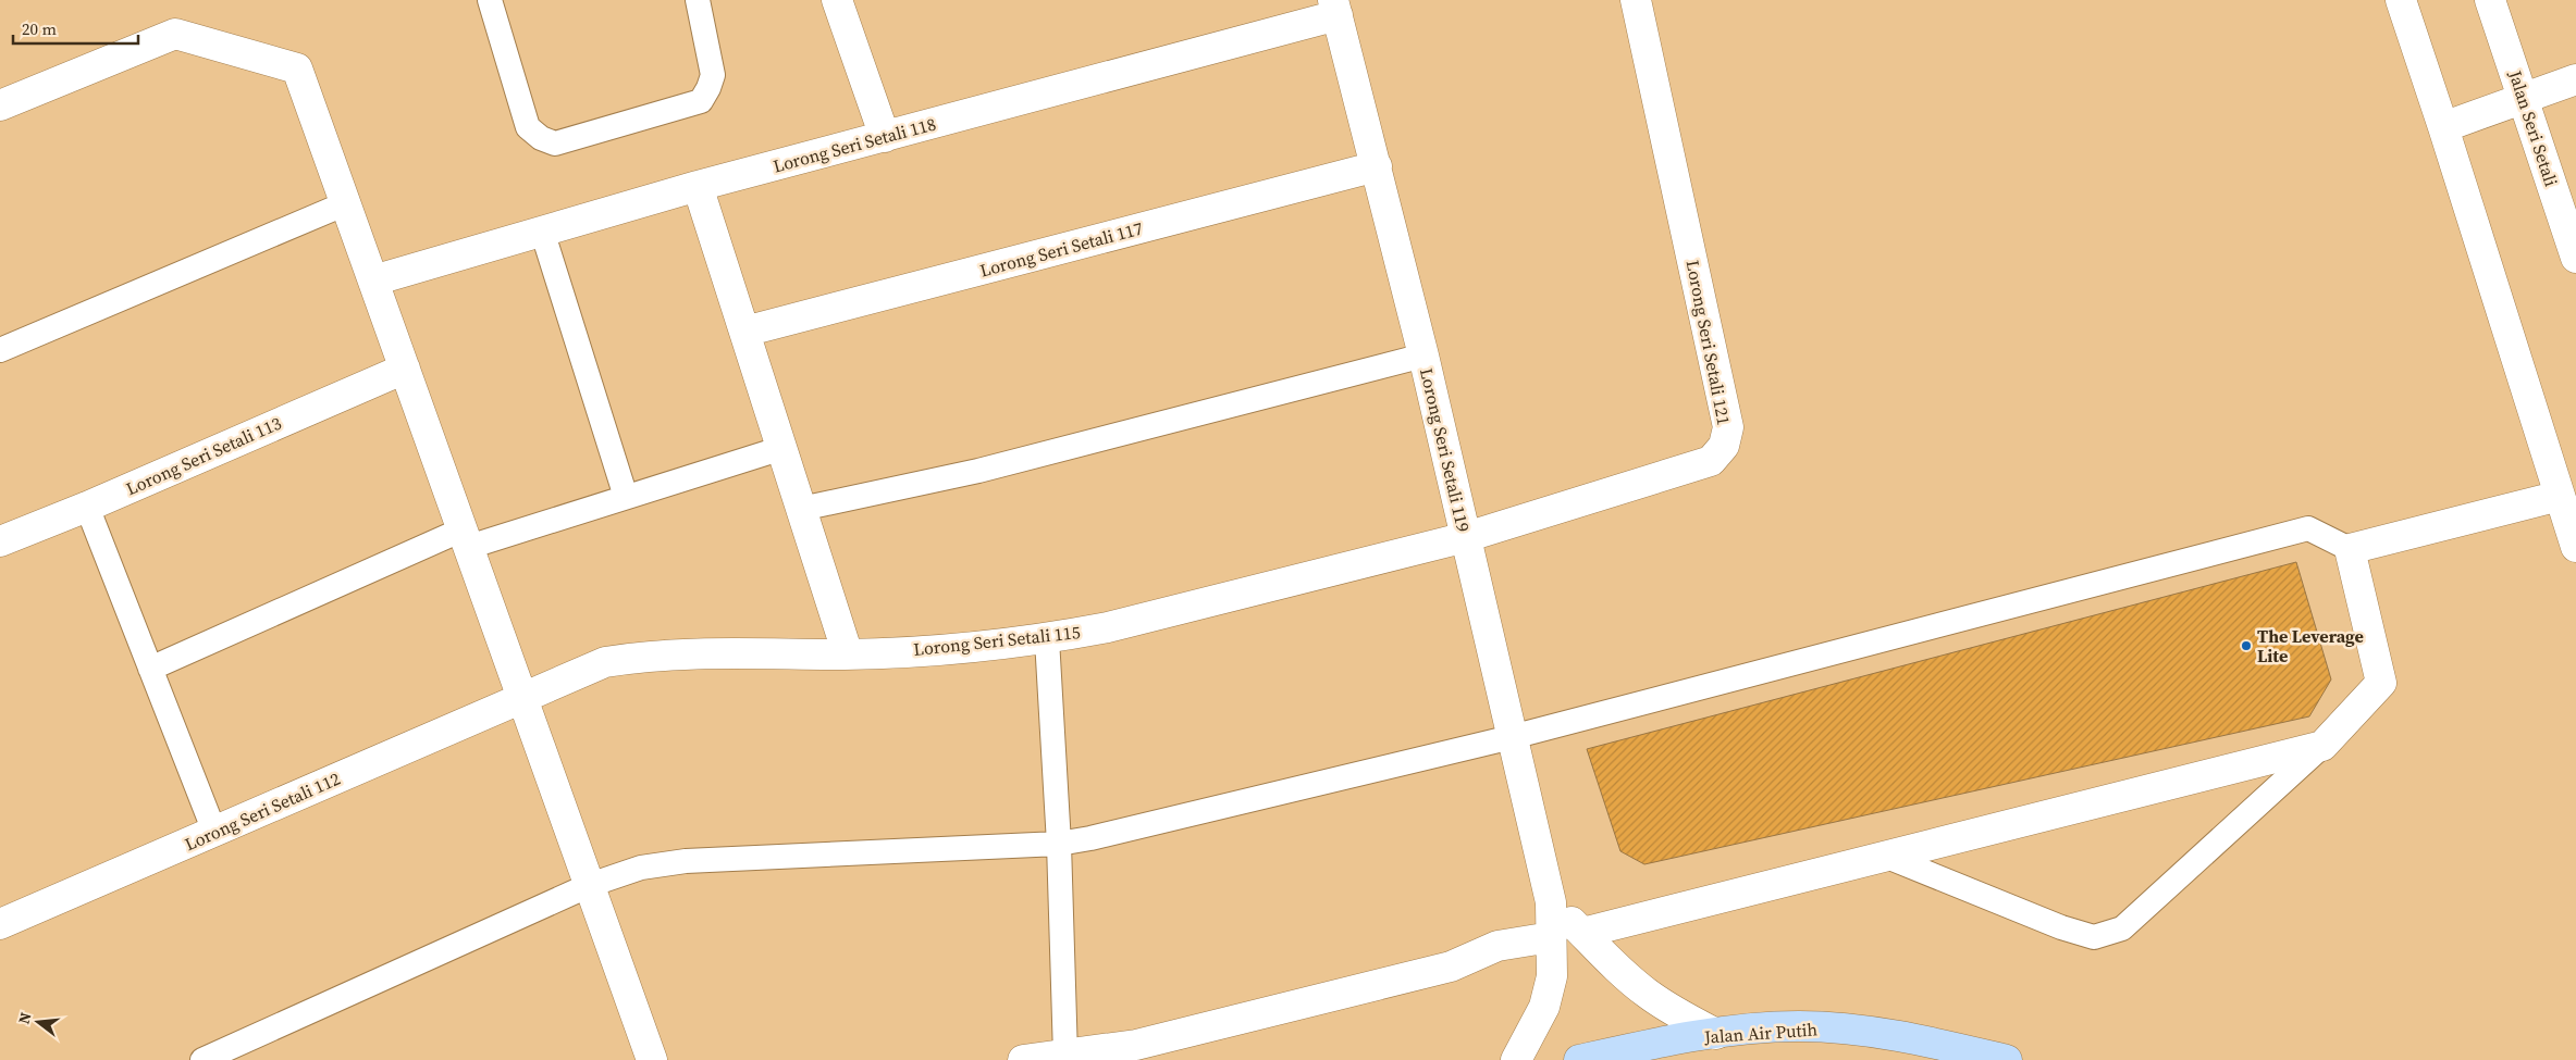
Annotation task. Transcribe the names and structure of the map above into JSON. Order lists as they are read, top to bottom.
{
  "streets": {
    "street": [
      "Jalan Seri Setali",
      "Lorong Seri Setali 118",
      "Lorong Seri Setali 117",
      "Lorong Seri Setali 121",
      "Lorong Seri Setali 119",
      "Lorong Seri Setali 113",
      "Lorong Seri Setali 115",
      "Lorong Seri Setali 112",
      "Jalan Air Putih"
    ]
  },
  "crossings": [
    ["Lorong Seri Setali 118", "Lorong Seri Setali 119"],
    ["Lorong Seri Setali 117", "Lorong Seri Setali 119"],
    ["Lorong Seri Setali 121", "Lorong Seri Setali 119"],
    ["Lorong Seri Setali 121", "Lorong Seri Setali 115"],
    ["Lorong Seri Setali 119", "Lorong Seri Setali 115"],
    ["Lorong Seri Setali 115", "Lorong Seri Setali 112"]
  ],
  "places": ["The Leverage Lite"],
  "scale_bar": "20 m",
  "north": "left"
}
